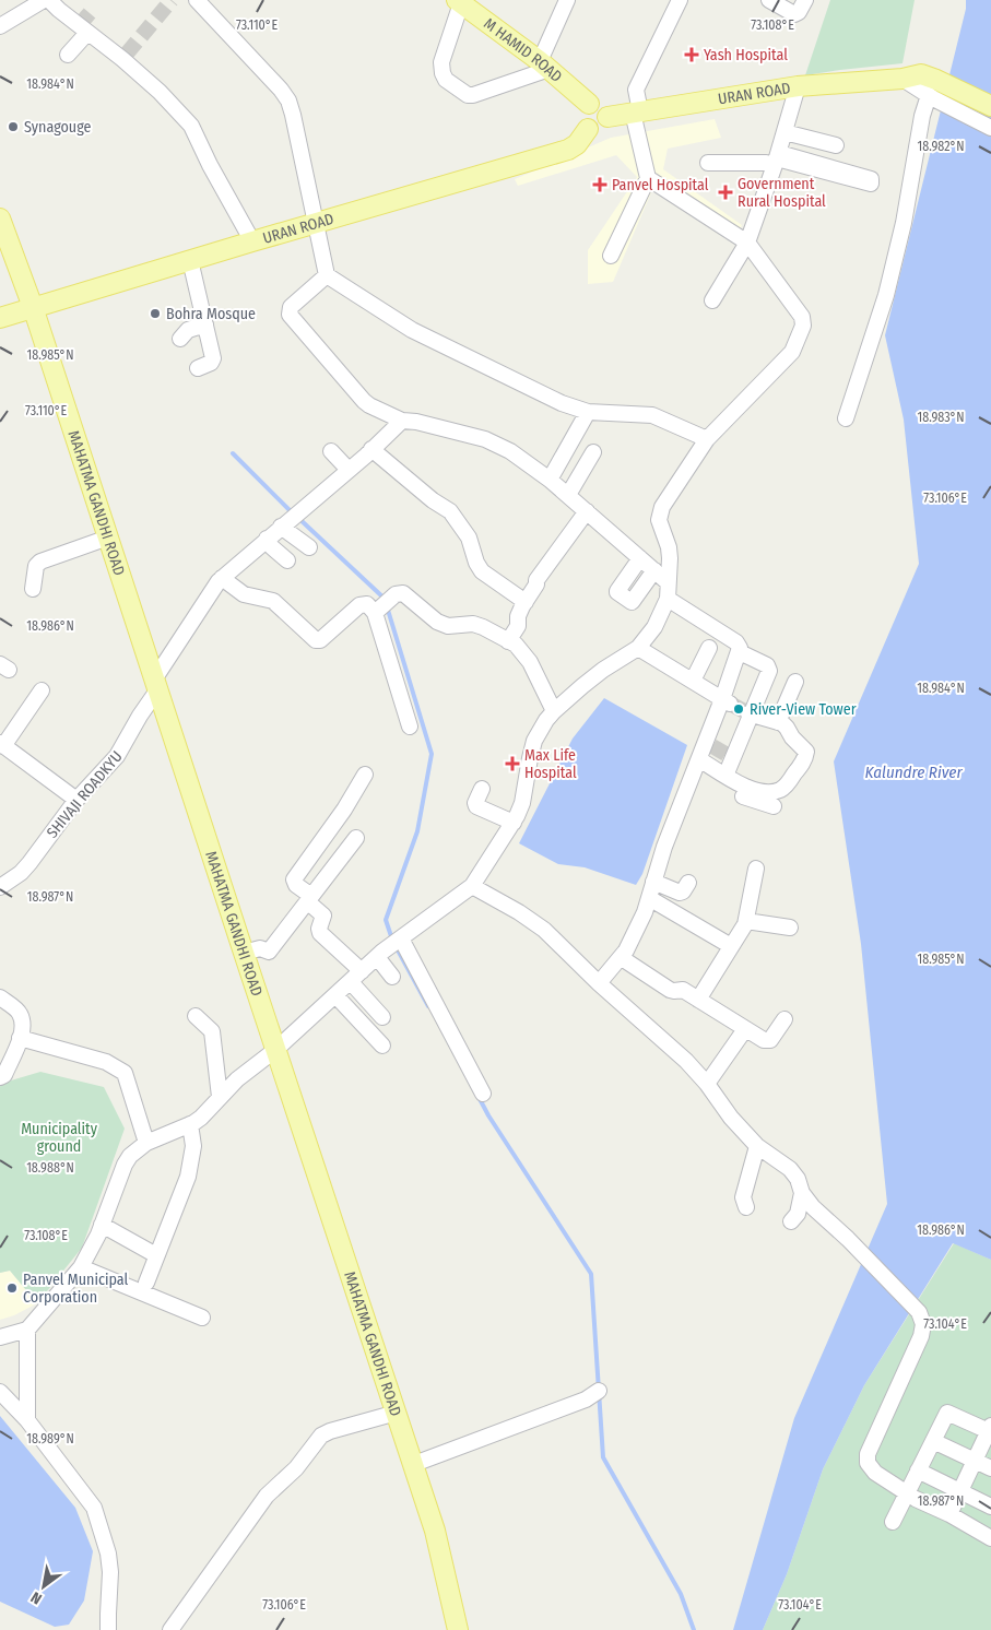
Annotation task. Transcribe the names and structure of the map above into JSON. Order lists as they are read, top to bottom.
{
  "streets": {
    "main road": ["M HAMID ROAD", "URAN ROAD", "MAHATMA GANDHI ROAD"],
    "street": ["SHIVAJI ROADKYU"]
  },
  "crossings": [
    ["M HAMID ROAD", "URAN ROAD"],
    ["URAN ROAD", "MAHATMA GANDHI ROAD"],
    ["MAHATMA GANDHI ROAD", "SHIVAJI ROADKYU"]
  ],
  "water": ["Kalundre River"],
  "parks": ["Municipality ground"],
  "places": {
    "health": [
      "Yash Hospital",
      "Panvel Hospital",
      "Government Rural Hospital",
      "Max Life Hospital"
    ],
    "other": [
      "Synagouge",
      "Bohra Mosque",
      "River-View Tower",
      "Panvel Municipal Corporation"
    ]
  },
  "north": "bottom left",
  "coordinates": [
    "73.110°E",
    "73.108°E",
    "18.984°N",
    "18.982°N",
    "18.985°N",
    "18.983°N",
    "73.106°E",
    "18.986°N",
    "18.987°N",
    "18.988°N",
    "73.104°E",
    "18.989°N"
  ]
}
